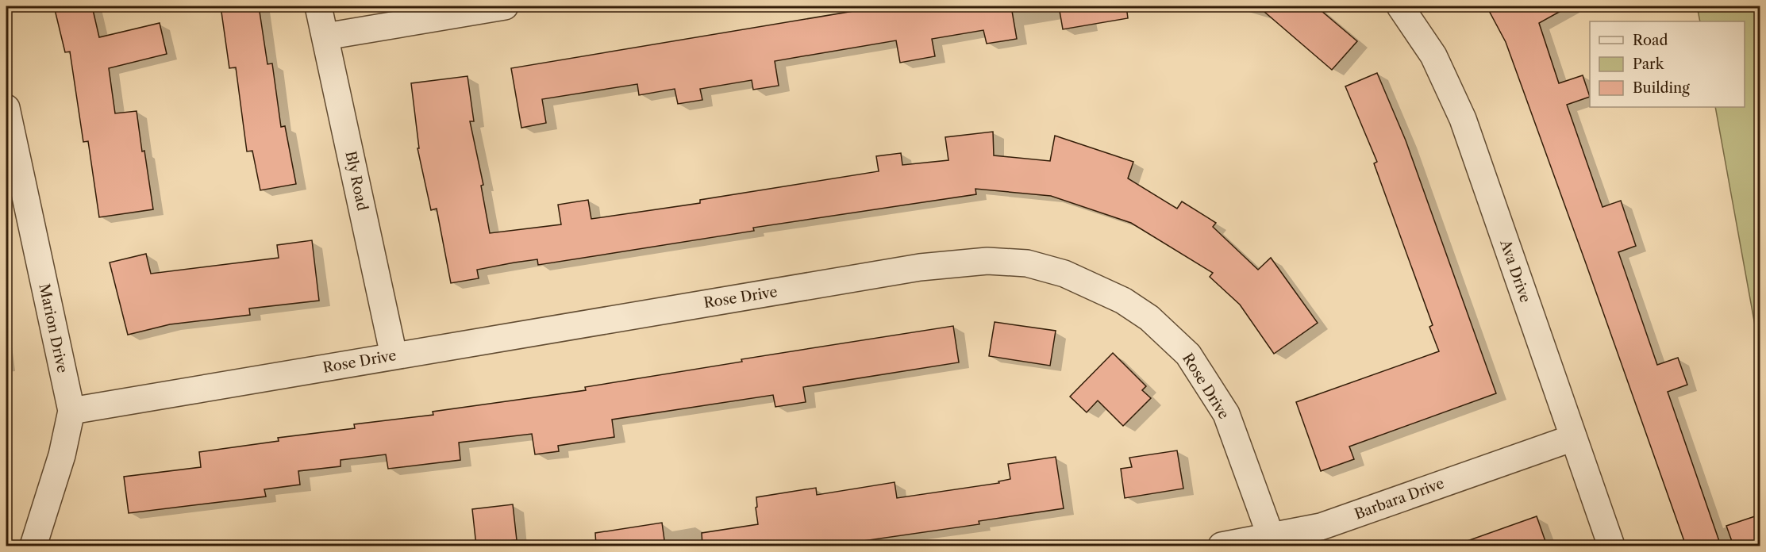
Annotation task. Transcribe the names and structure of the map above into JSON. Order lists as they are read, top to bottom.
{
  "streets": {
    "street": [
      "Bly Road",
      "Ava Drive",
      "Rose Drive",
      "Marion Drive",
      "Barbara Drive"
    ]
  },
  "crossings": [
    ["Bly Road", "Rose Drive"],
    ["Ava Drive", "Barbara Drive"],
    ["Rose Drive", "Marion Drive"],
    ["Rose Drive", "Barbara Drive"]
  ],
  "legend": ["Road", "Park", "Building"]
}
